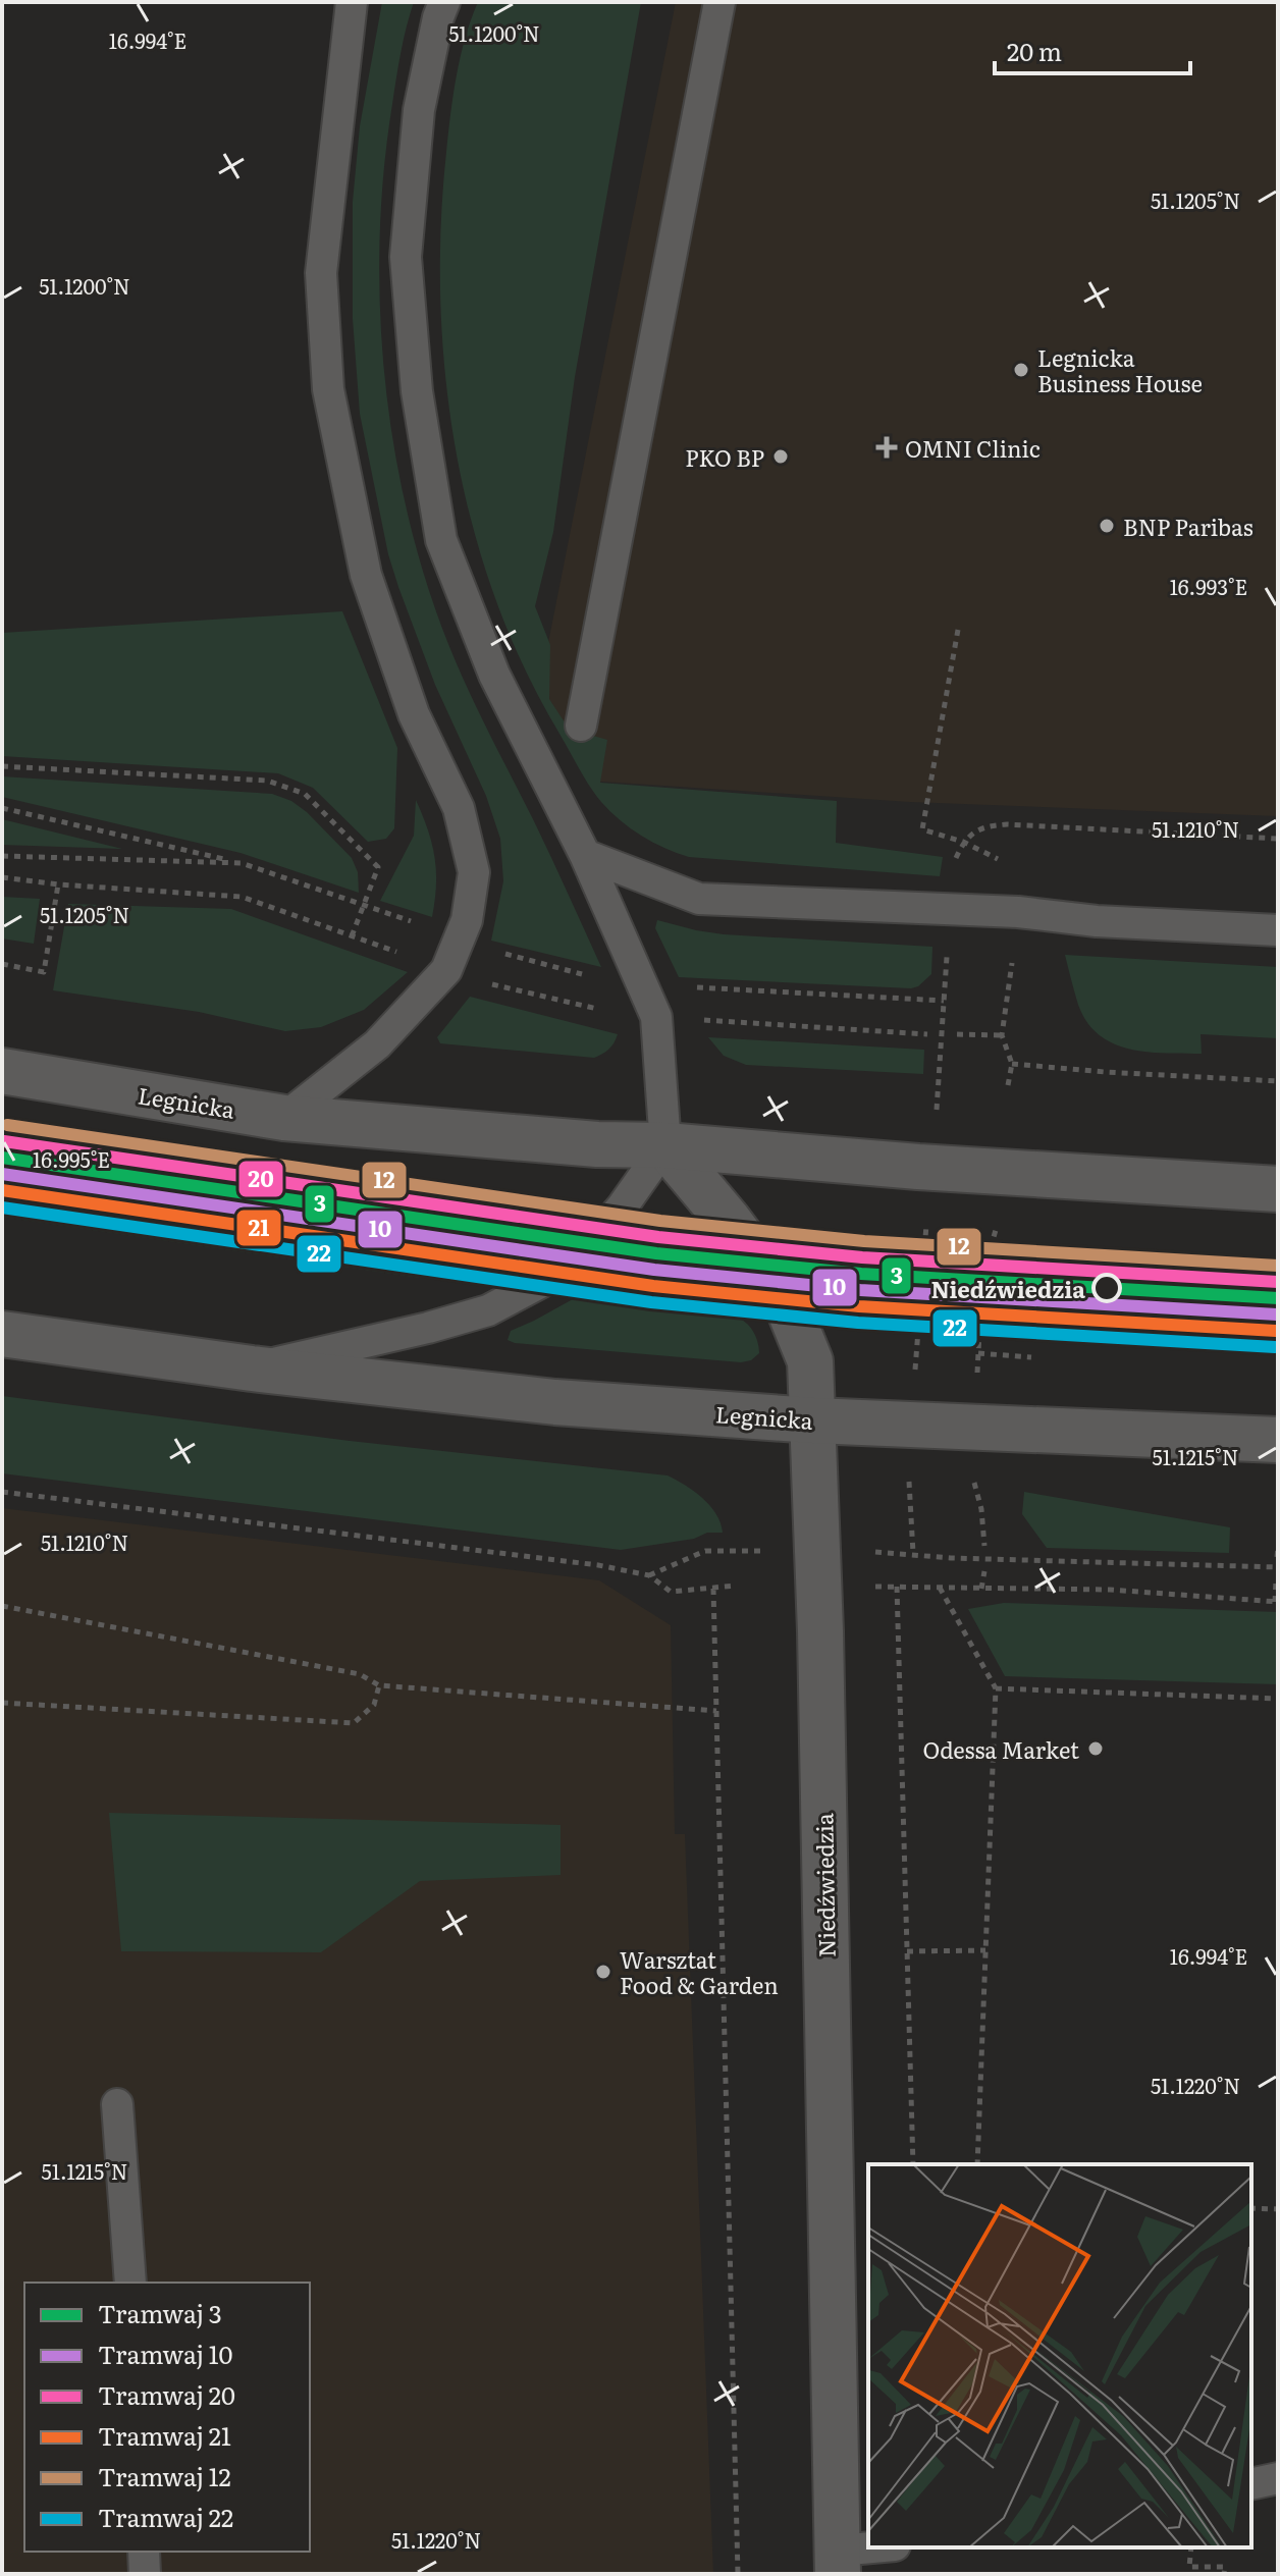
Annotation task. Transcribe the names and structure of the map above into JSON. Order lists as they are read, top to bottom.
{
  "streets": {
    "main road": ["Legnicka", "Niedźwiedzia"]
  },
  "crossings": [
    ["Legnicka", "Niedźwiedzia"]
  ],
  "places": {
    "other": [
      "Legnicka Business House",
      "PKO BP",
      "BNP Paribas",
      "Niedźwiedzia",
      "Odessa Market",
      "Warsztat Food & Garden"
    ],
    "health": ["OMNI Clinic"]
  },
  "lines": [
    "tram line 12",
    "tram line 20",
    "tram line 3",
    "tram line 10",
    "tram line 21",
    "tram line 22"
  ],
  "legend": [
    "Tramwaj 3",
    "Tramwaj 10",
    "Tramwaj 20",
    "Tramwaj 21",
    "Tramwaj 12",
    "Tramwaj 22"
  ],
  "scale_bar": "20 m",
  "coordinates": [
    "51.1200°N",
    "16.994°E",
    "51.1205°N",
    "16.993°E",
    "51.1210°N",
    "16.995°E",
    "51.1215°N",
    "51.1220°N"
  ]
}
